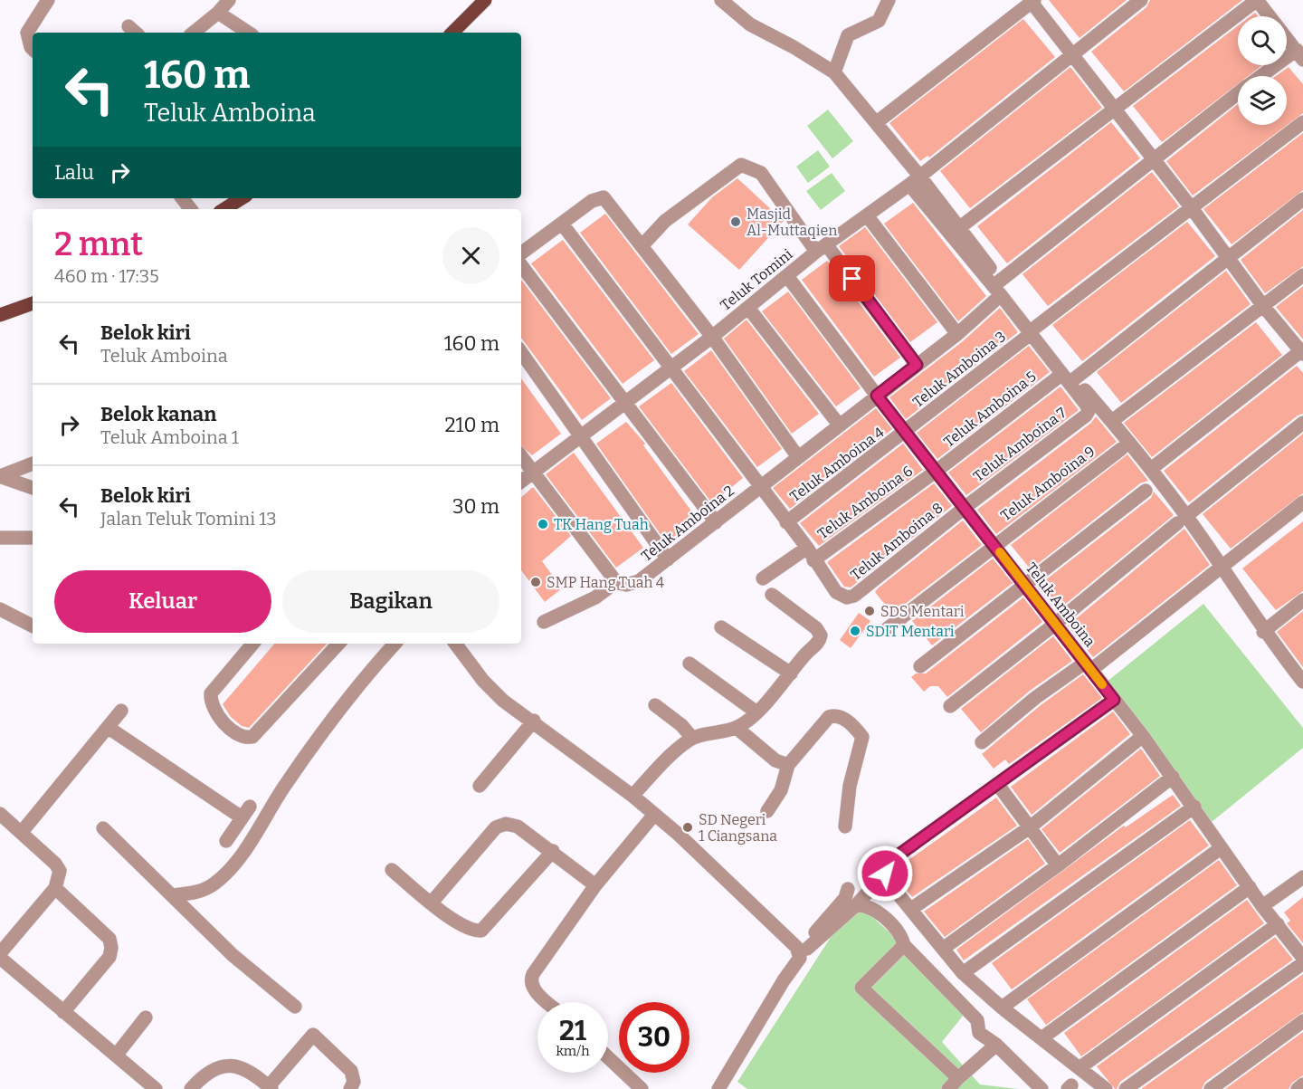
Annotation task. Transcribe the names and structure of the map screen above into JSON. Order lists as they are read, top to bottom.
{
  "streets": {
    "street": [
      "Teluk Tomini",
      "Teluk Amboina 3",
      "Teluk Amboina 5",
      "Teluk Amboina 7",
      "Teluk Amboina 4",
      "Teluk Amboina 9",
      "Teluk Amboina 6",
      "Teluk Amboina 2",
      "Teluk Amboina 8",
      "Teluk Amboina"
    ]
  },
  "crossings": [
    ["Teluk Tomini", "Teluk Amboina"],
    ["Teluk Amboina 3", "Teluk Amboina 4"],
    ["Teluk Amboina 3", "Teluk Amboina"],
    ["Teluk Amboina 5", "Teluk Amboina 7"],
    ["Teluk Amboina 5", "Teluk Amboina 6"],
    ["Teluk Amboina 5", "Teluk Amboina"],
    ["Teluk Amboina 7", "Teluk Amboina 8"],
    ["Teluk Amboina 7", "Teluk Amboina"],
    ["Teluk Amboina 4", "Teluk Amboina"],
    ["Teluk Amboina 9", "Teluk Amboina"],
    ["Teluk Amboina 6", "Teluk Amboina 8"],
    ["Teluk Amboina 6", "Teluk Amboina"],
    ["Teluk Amboina 2", "Teluk Amboina"],
    ["Teluk Amboina 8", "Teluk Amboina"]
  ],
  "places": [
    "Masjid Al-Muttaqien",
    "TK Hang Tuah",
    "SMP Hang Tuah 4",
    "SDS Mentari",
    "SDIT Mentari",
    "SD Negeri 1 Ciangsana"
  ],
  "page": {
    "turn": ["160 m", "Teluk Amboina"],
    "then": "Lalu",
    "heading": ["2 mnt", "460 m · 17:35"],
    "list": [
      {
        "name": "Belok kiri",
        "note": "Teluk Amboina",
        "value": "160 m"
      },
      {
        "name": "Belok kanan",
        "note": "Teluk Amboina 1",
        "value": "210 m"
      },
      {
        "name": "Belok kiri",
        "note": "Jalan Teluk Tomini 13",
        "value": "30 m"
      }
    ],
    "buttons": ["Keluar", "Bagikan"],
    "speed": "21 km/h",
    "limit": "30"
  }
}
